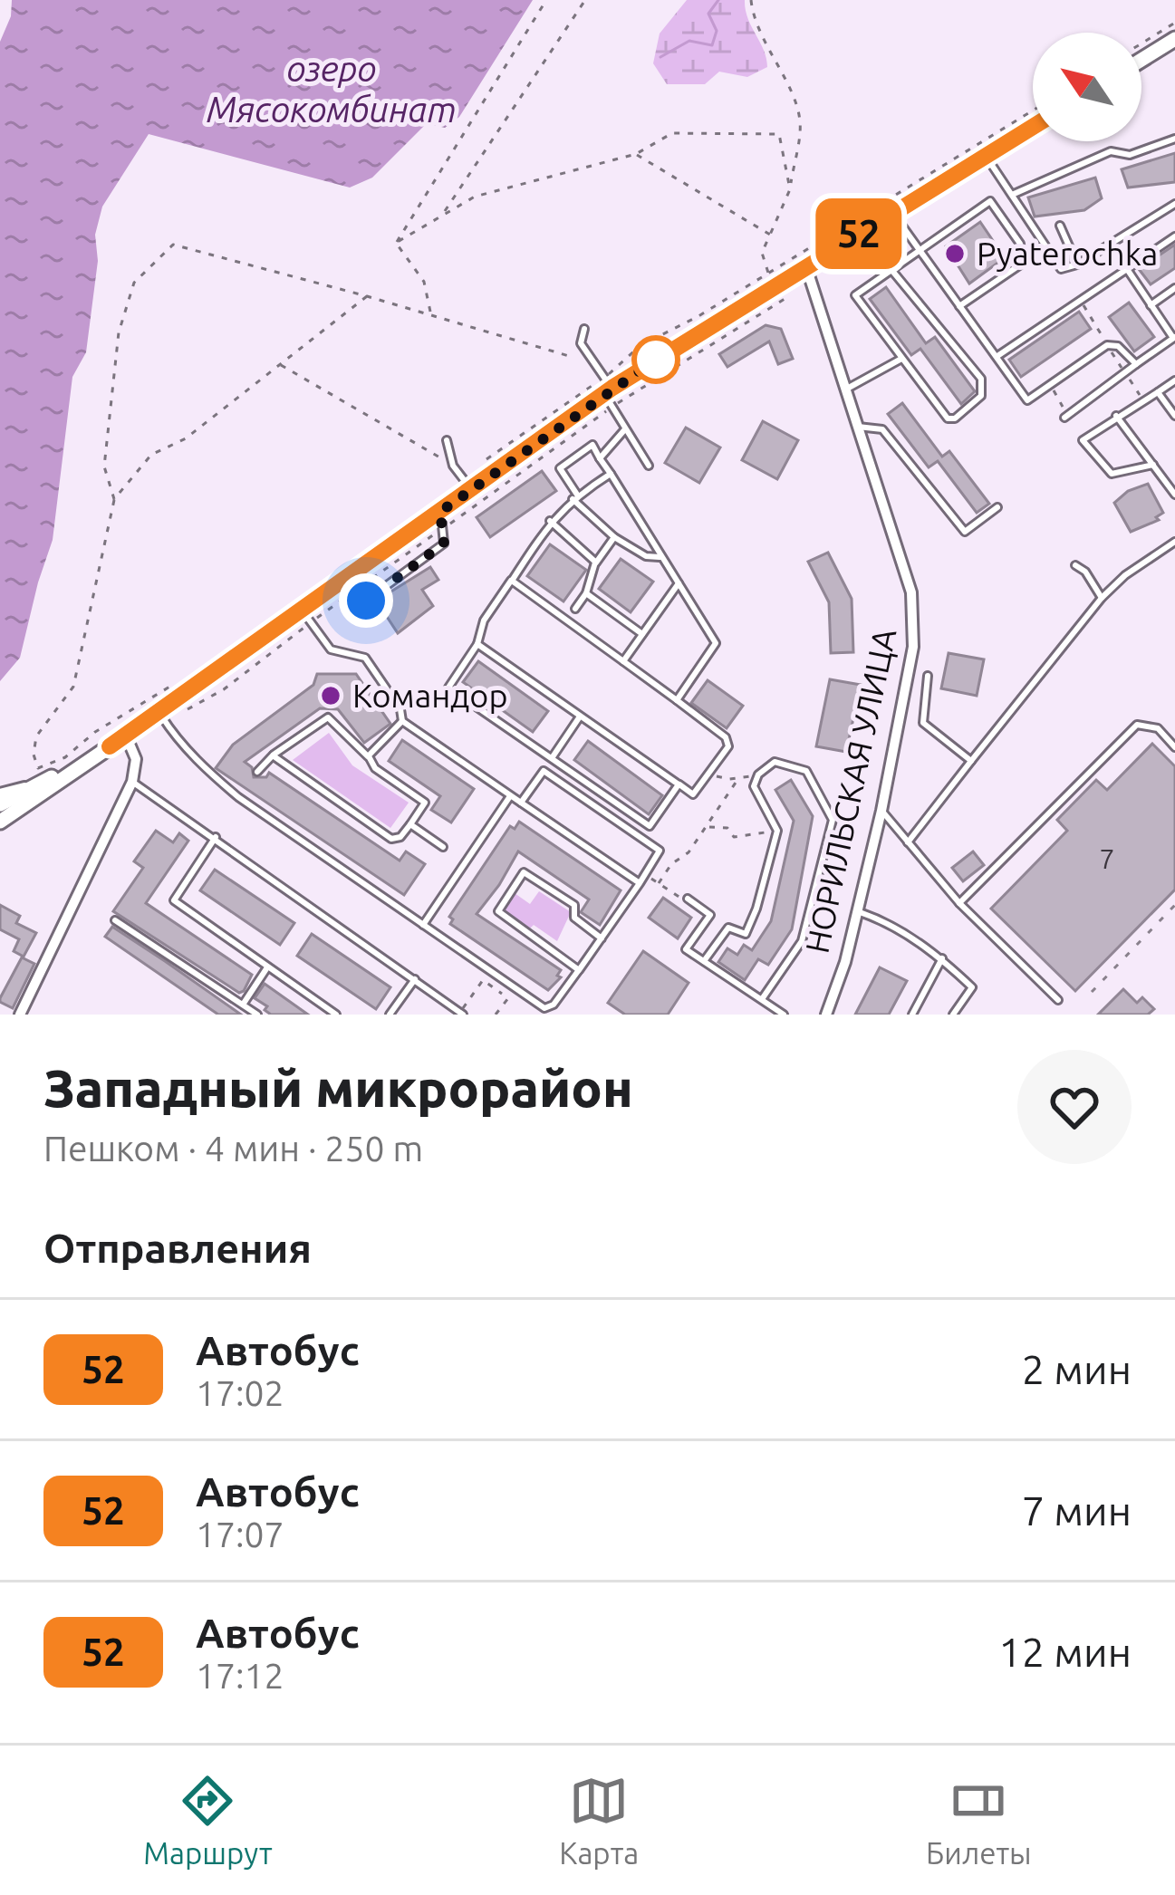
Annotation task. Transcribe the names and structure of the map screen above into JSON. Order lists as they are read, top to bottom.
{
  "streets": {
    "street": ["НОРИЛЬСКАЯ УЛИЦА"]
  },
  "water": ["озеро Мясокомбинат"],
  "places": ["Pyaterochka", "Командор"],
  "lines": ["bus line 52"],
  "house_numbers": ["7"],
  "north": "top left",
  "page": {
    "on_map": "52",
    "heading": [
      ["Западный микрорайон", "Пешком · 4 мин · 250 m"],
      "Отправления"
    ],
    "list": [
      {
        "mark": "52",
        "name": "Автобус",
        "note": "17:02",
        "value": "2 мин"
      },
      {
        "mark": "52",
        "name": "Автобус",
        "note": "17:07",
        "value": "7 мин"
      },
      {
        "mark": "52",
        "name": "Автобус",
        "note": "17:12",
        "value": "12 мин"
      }
    ],
    "tabs": ["Маршрут", "Карта", "Билеты"]
  }
}
